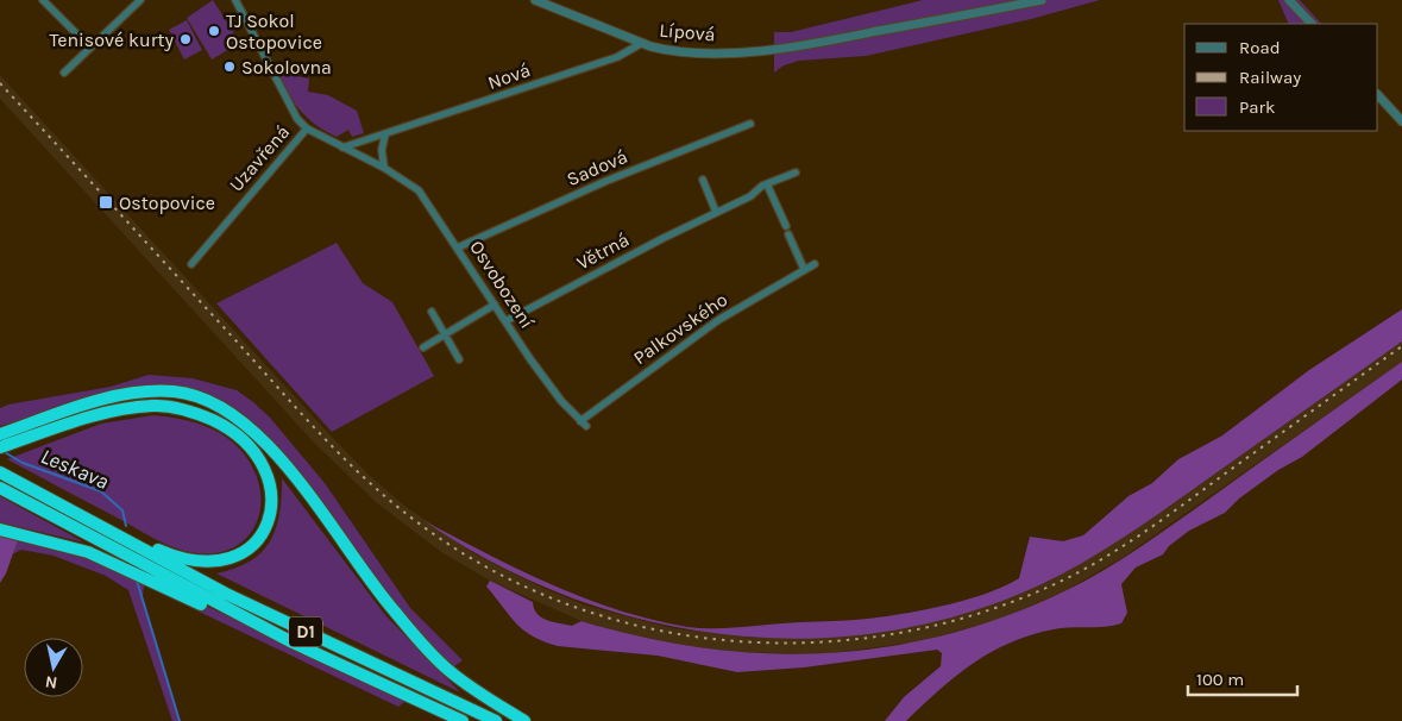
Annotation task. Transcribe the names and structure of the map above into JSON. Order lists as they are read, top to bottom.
{
  "streets": {
    "highway": ["D1"],
    "street": [
      "Lípová",
      "Nová",
      "Uzavřená",
      "Sadová",
      "Větrná",
      "Osvobození",
      "Palkovského"
    ]
  },
  "crossings": [
    ["Lípová", "Nová"],
    ["Nová", "Osvobození"],
    ["Uzavřená", "Osvobození"],
    ["Sadová", "Osvobození"],
    ["Větrná", "Osvobození"],
    ["Osvobození", "Palkovského"]
  ],
  "water": ["Leskava"],
  "places": {
    "other": ["TJ Sokol Ostopovice", "Tenisové kurty", "Sokolovna"],
    "transit": ["Ostopovice"]
  },
  "legend": ["Road", "Railway", "Park"],
  "scale_bar": "100 m",
  "north": "bottom"
}
